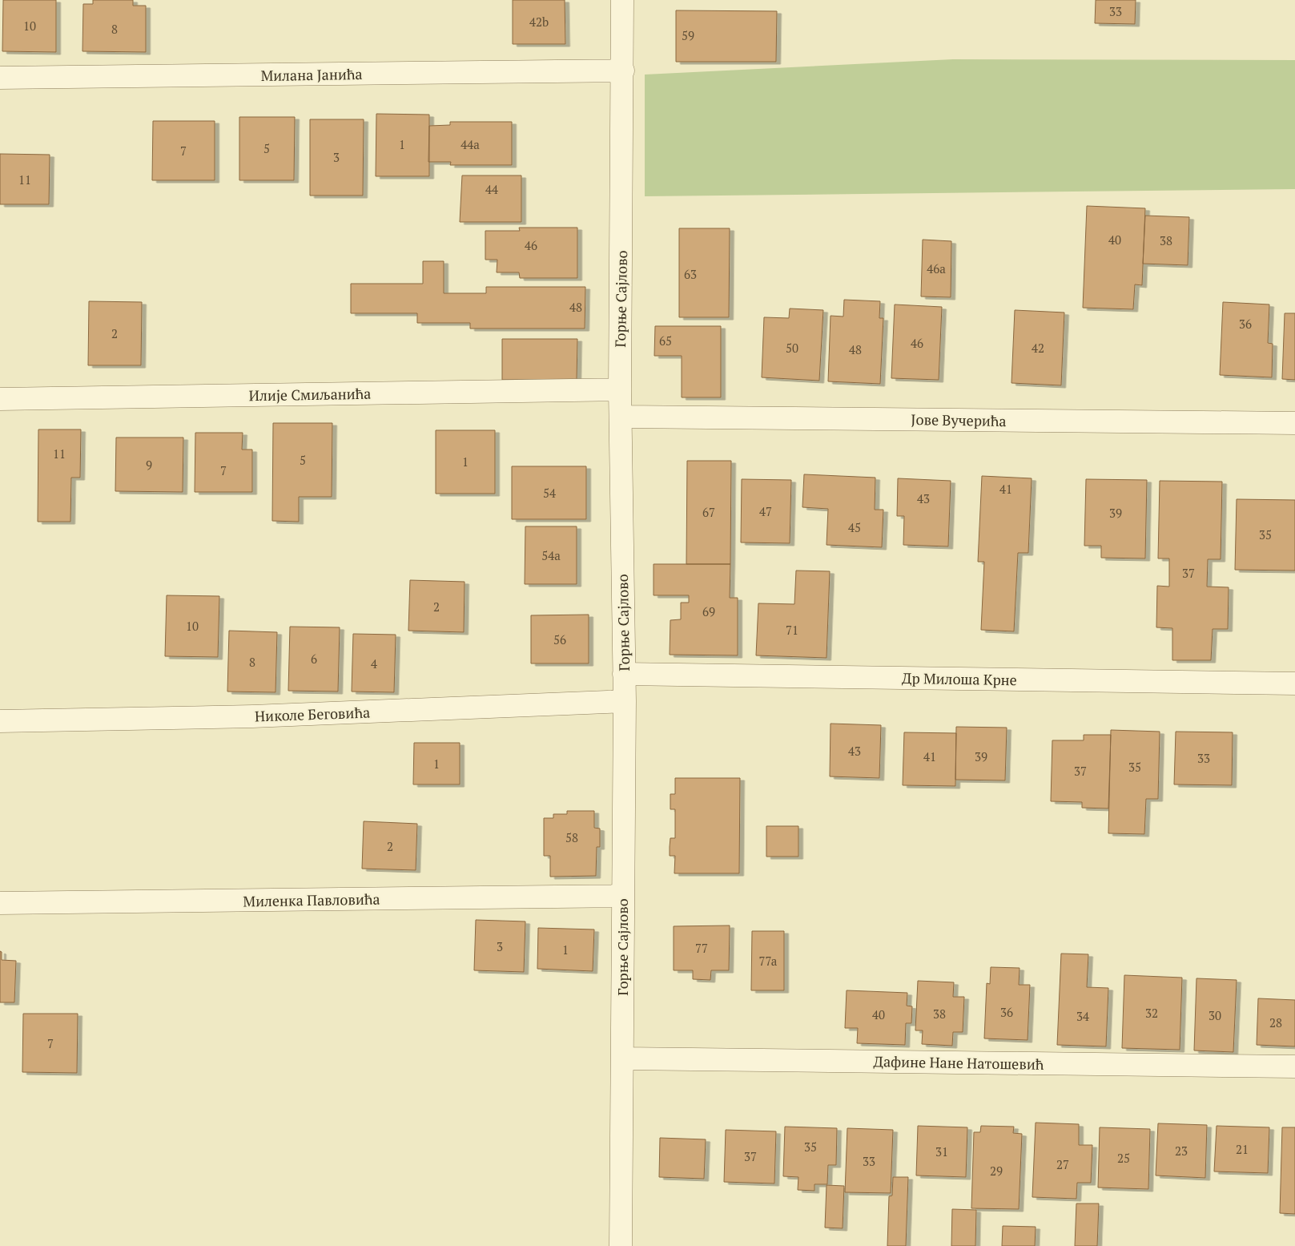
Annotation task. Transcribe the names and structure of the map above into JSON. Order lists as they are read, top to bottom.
{
  "streets": {
    "street": [
      "Милана Јанића",
      "Горње Сајлово",
      "Илије Смиљанића",
      "Јове Вучерића",
      "Др Милоша Крне",
      "Николе Беговића",
      "Миленка Павловића",
      "Дафине Нане Натошевић"
    ]
  },
  "crossings": [
    ["Милана Јанића", "Горње Сајлово"],
    ["Горње Сајлово", "Илије Смиљанића"],
    ["Горње Сајлово", "Јове Вучерића"],
    ["Горње Сајлово", "Др Милоша Крне"],
    ["Горње Сајлово", "Николе Беговића"],
    ["Горње Сајлово", "Миленка Павловића"],
    ["Горње Сајлово", "Дафине Нане Натошевић"]
  ],
  "house_numbers": [
    "33",
    "42b",
    "10",
    "8",
    "59",
    "1",
    "44a",
    "5",
    "7",
    "3",
    "11",
    "44",
    "40",
    "38",
    "46",
    "46a",
    "63",
    "48",
    "36",
    "2",
    "65",
    "46",
    "50",
    "42",
    "48",
    "11",
    "5",
    "1",
    "9",
    "7",
    "41",
    "54",
    "43",
    "47",
    "67",
    "39",
    "45",
    "35",
    "54a",
    "37",
    "2",
    "69",
    "10",
    "71",
    "56",
    "6",
    "8",
    "4",
    "43",
    "41",
    "39",
    "33",
    "1",
    "35",
    "37",
    "58",
    "2",
    "3",
    "77",
    "1",
    "77a",
    "36",
    "32",
    "38",
    "40",
    "30",
    "34",
    "28",
    "7",
    "35",
    "21",
    "23",
    "31",
    "37",
    "25",
    "33",
    "27",
    "29"
  ]
}
